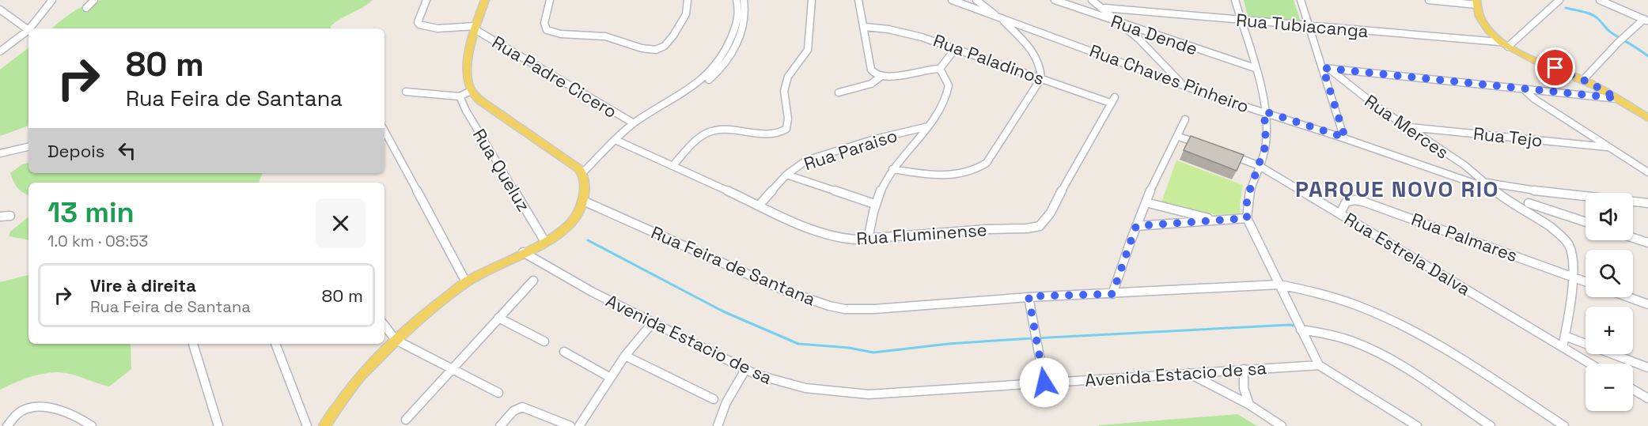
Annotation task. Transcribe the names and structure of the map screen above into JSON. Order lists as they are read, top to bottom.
{
  "streets": {
    "street": [
      "Rua Tubiacanga",
      "Rua Dende",
      "Rua Paladinos",
      "Rua Padre Cicero",
      "Rua Chaves Pinheiro",
      "Rua Merces",
      "Rua Tejo",
      "Rua Paraiso",
      "Rua Queluz",
      "Rua Fluminense",
      "Rua Palmares",
      "Rua Estrela Dalva",
      "Rua Feira de Santana",
      "Avenida Estacio de sa"
    ]
  },
  "crossings": [
    ["Rua Paladinos", "Rua Fluminense"],
    ["Rua Chaves Pinheiro", "Rua Merces"],
    ["Rua Merces", "Rua Tejo"],
    ["Rua Merces", "Rua Palmares"],
    ["Rua Merces", "Rua Estrela Dalva"],
    ["Rua Paraiso", "Rua Fluminense"],
    ["Rua Palmares", "Rua Estrela Dalva"]
  ],
  "districts": ["PARQUE NOVO RIO"],
  "page": {
    "turn": ["80 m", "Rua Feira de Santana"],
    "then": "Depois",
    "heading": ["13 min", "1.0 km · 08:53"],
    "map_buttons": ["+", "−"],
    "list": [
      {
        "name": "Vire à direita",
        "note": "Rua Feira de Santana",
        "value": "80 m"
      }
    ]
  }
}
